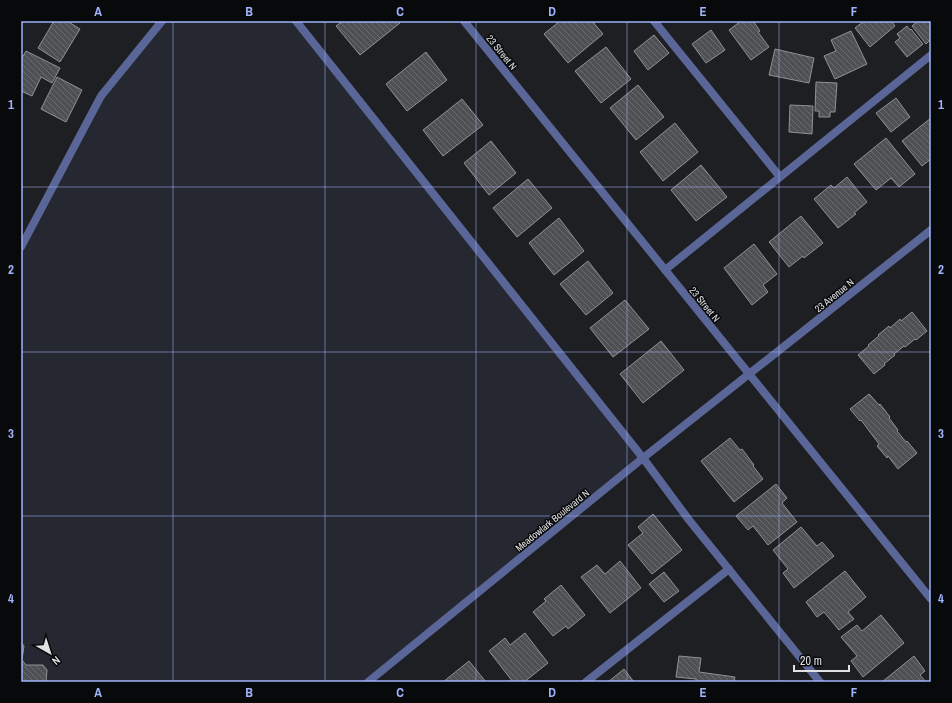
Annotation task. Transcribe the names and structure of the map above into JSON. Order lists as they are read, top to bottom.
{
  "streets": {
    "street": ["23 Street N", "23 Avenue N", "Meadowlark Boulevard N"]
  },
  "crossings": [
    ["23 Street N", "23 Avenue N"],
    ["23 Street N", "Meadowlark Boulevard N"],
    ["23 Avenue N", "Meadowlark Boulevard N"]
  ],
  "scale_bar": "20 m",
  "north": "bottom right",
  "grid": {
    "columns": [
      "A",
      "B",
      "C",
      "D",
      "E",
      "F"
    ],
    "rows": [
      "1",
      "2",
      "3",
      "4"
    ]
  }
}
